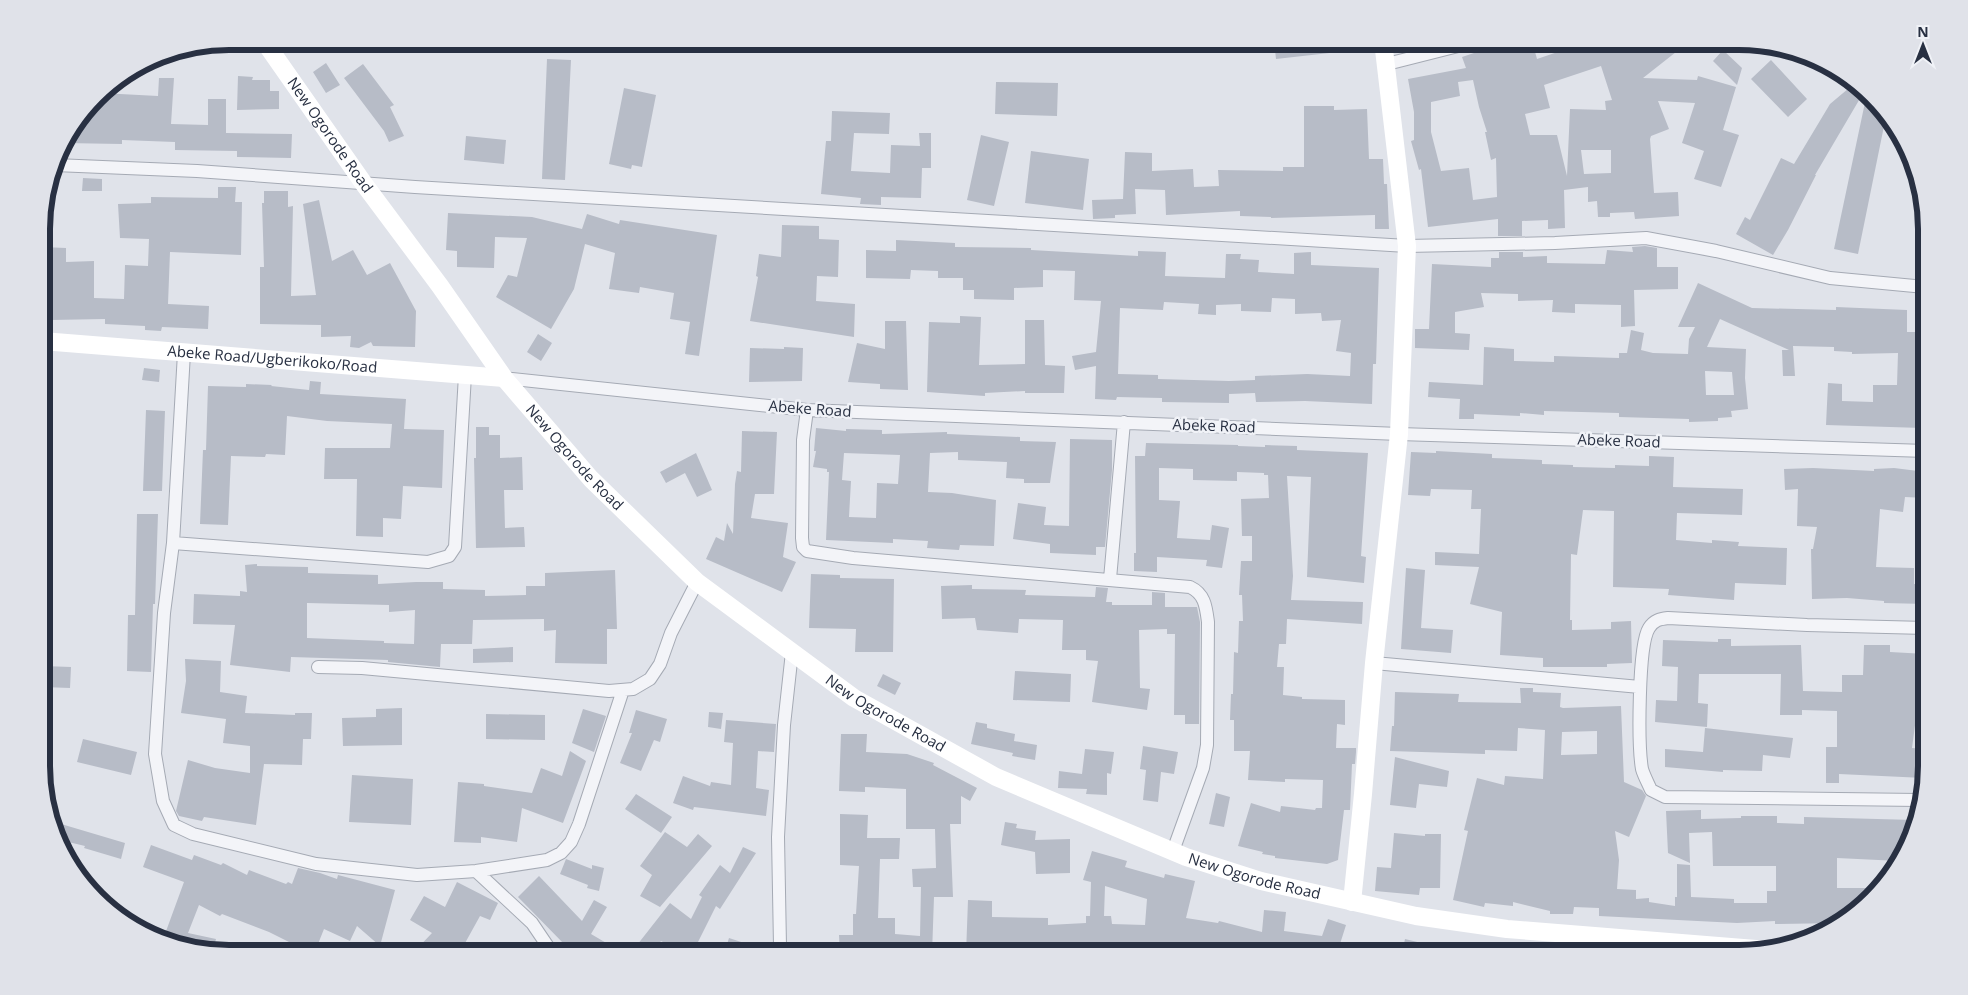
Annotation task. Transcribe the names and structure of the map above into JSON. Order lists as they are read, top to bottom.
{
  "streets": {
    "street": ["New Ogorode Road", "Abeke Road/Ugberikoko/Road", "Abeke Road"]
  },
  "crossings": [
    ["New Ogorode Road", "Abeke Road/Ugberikoko/Road"],
    ["New Ogorode Road", "Abeke Road"],
    ["Abeke Road/Ugberikoko/Road", "Abeke Road"]
  ],
  "north": "top"
}
